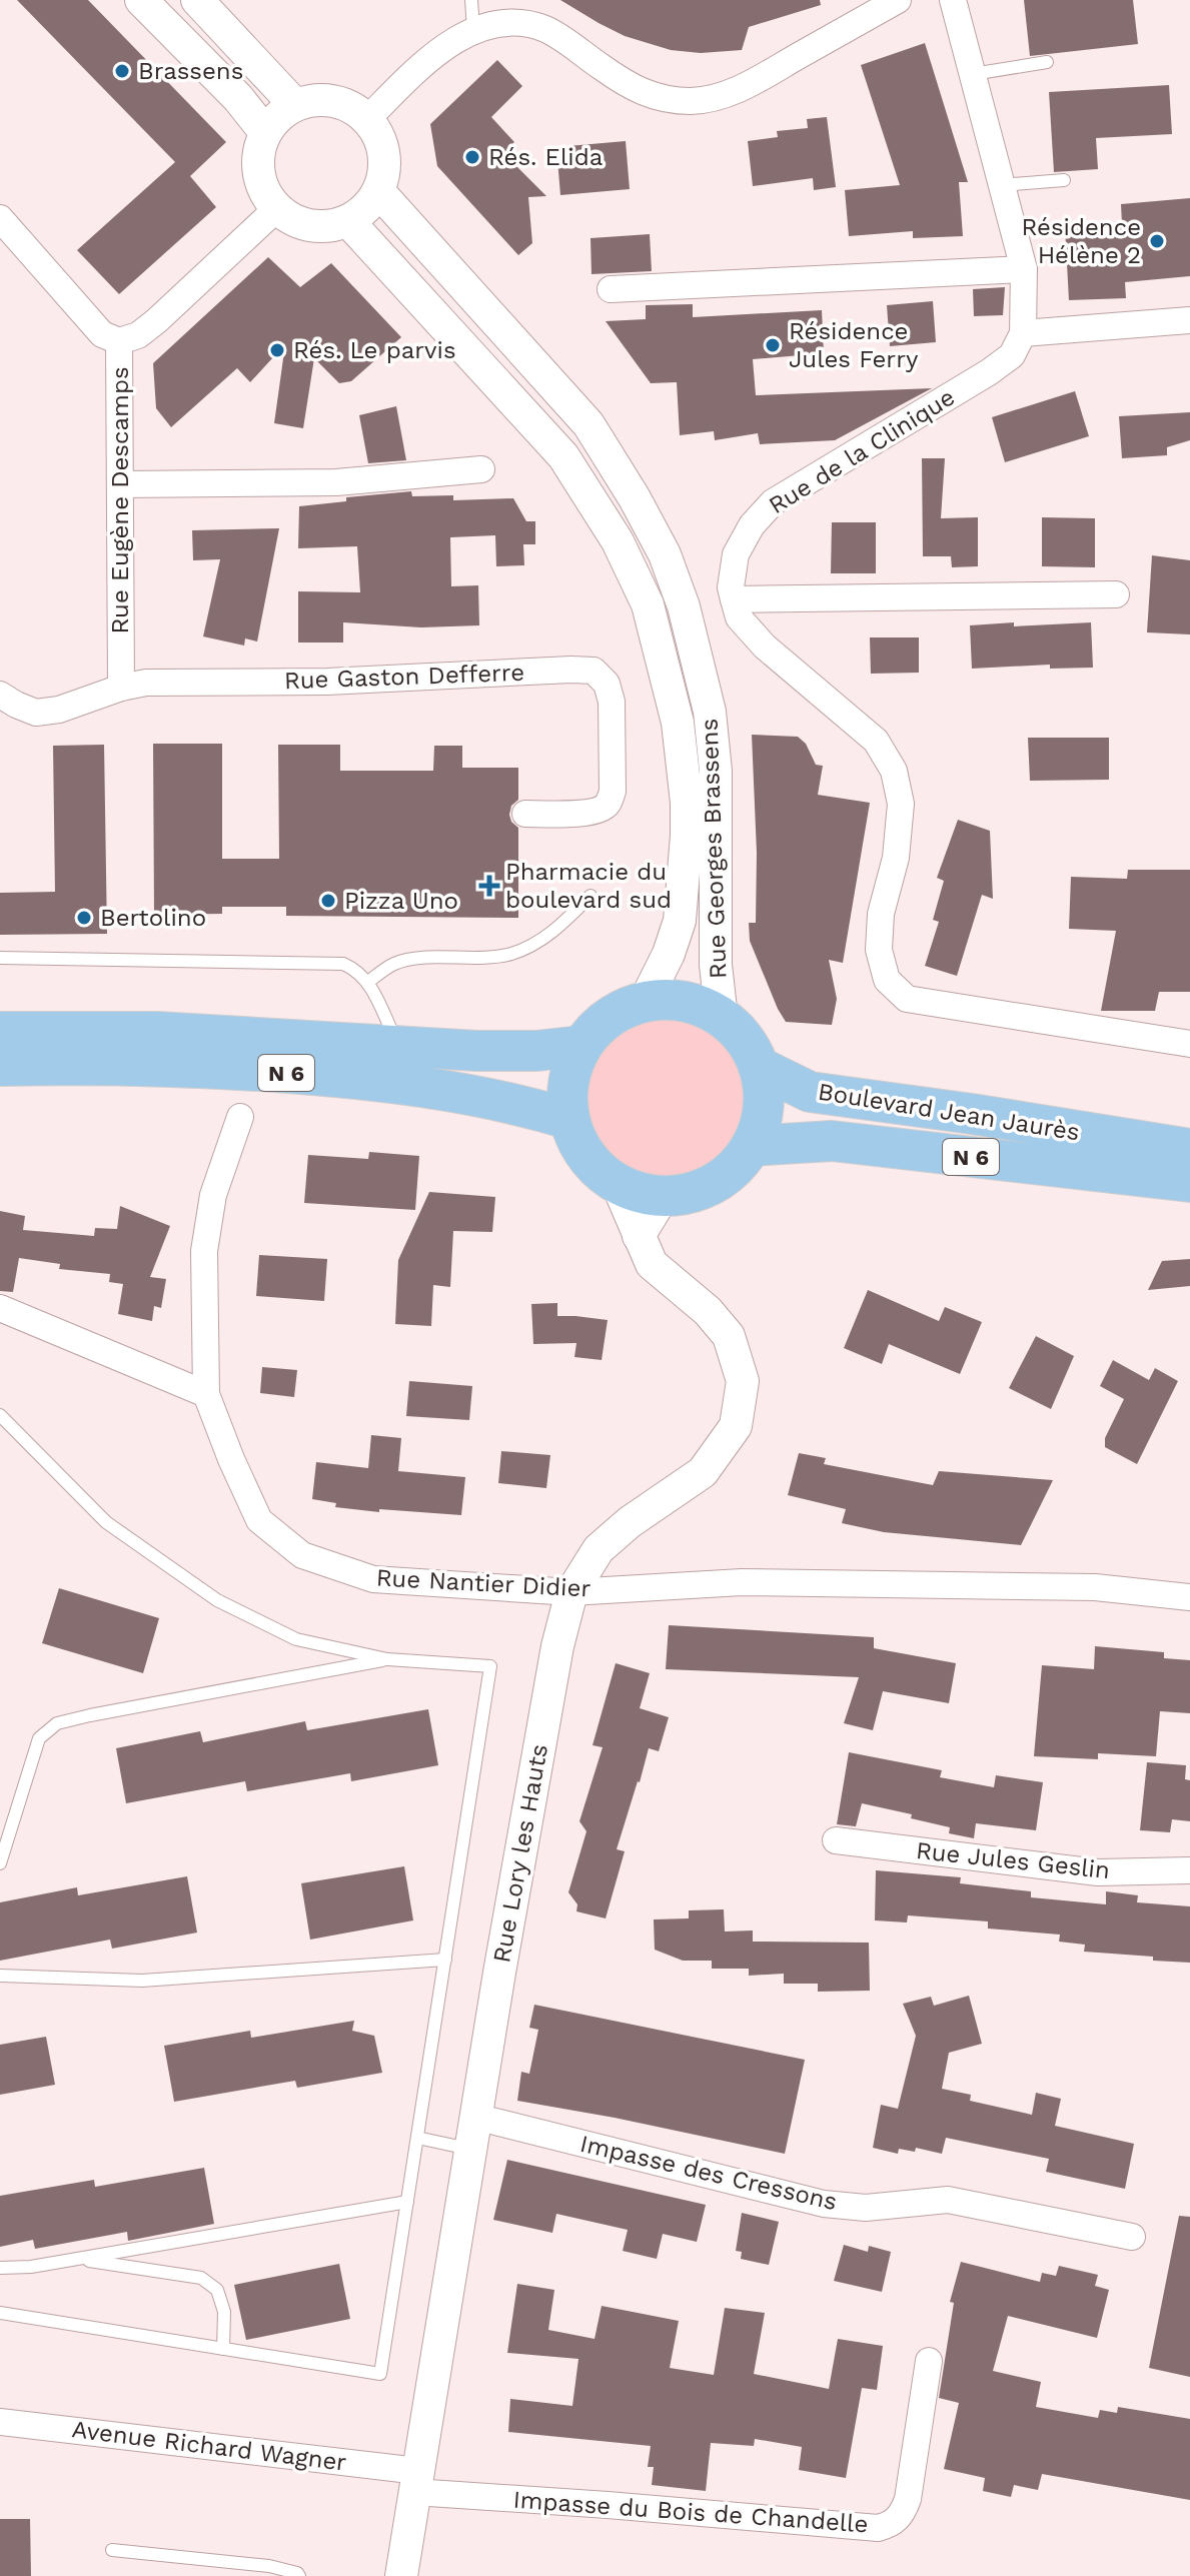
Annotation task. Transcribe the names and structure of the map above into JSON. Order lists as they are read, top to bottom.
{
  "streets": {
    "main road": ["N 6", "Boulevard Jean Jaurès"],
    "street": [
      "Rue de la Clinique",
      "Rue Eugène Descamps",
      "Rue Gaston Defferre",
      "Rue Georges Brassens",
      "Rue Nantier Didier",
      "Rue Lory les Hauts",
      "Rue Jules Geslin",
      "Impasse des Cressons",
      "Avenue Richard Wagner",
      "Impasse du Bois de Chandelle"
    ]
  },
  "crossings": [
    ["Rue Eugène Descamps", "Rue Gaston Defferre"],
    ["Rue Georges Brassens", "N 6"],
    ["Rue Georges Brassens", "Boulevard Jean Jaurès"],
    ["Rue Georges Brassens", "Rue Lory les Hauts"],
    ["N 6", "Boulevard Jean Jaurès"],
    ["N 6", "Rue Lory les Hauts"],
    ["Boulevard Jean Jaurès", "Rue Lory les Hauts"],
    ["Rue Nantier Didier", "Rue Lory les Hauts"],
    ["Rue Lory les Hauts", "Impasse des Cressons"],
    ["Rue Lory les Hauts", "Avenue Richard Wagner"],
    ["Rue Lory les Hauts", "Impasse du Bois de Chandelle"],
    ["Avenue Richard Wagner", "Impasse du Bois de Chandelle"]
  ],
  "places": {
    "other": [
      "Brassens",
      "Rés. Elida",
      "Résidence Hélène 2",
      "Résidence Jules Ferry",
      "Rés. Le parvis",
      "Pizza Uno",
      "Bertolino"
    ],
    "health": ["Pharmacie du boulevard sud"]
  }
}
